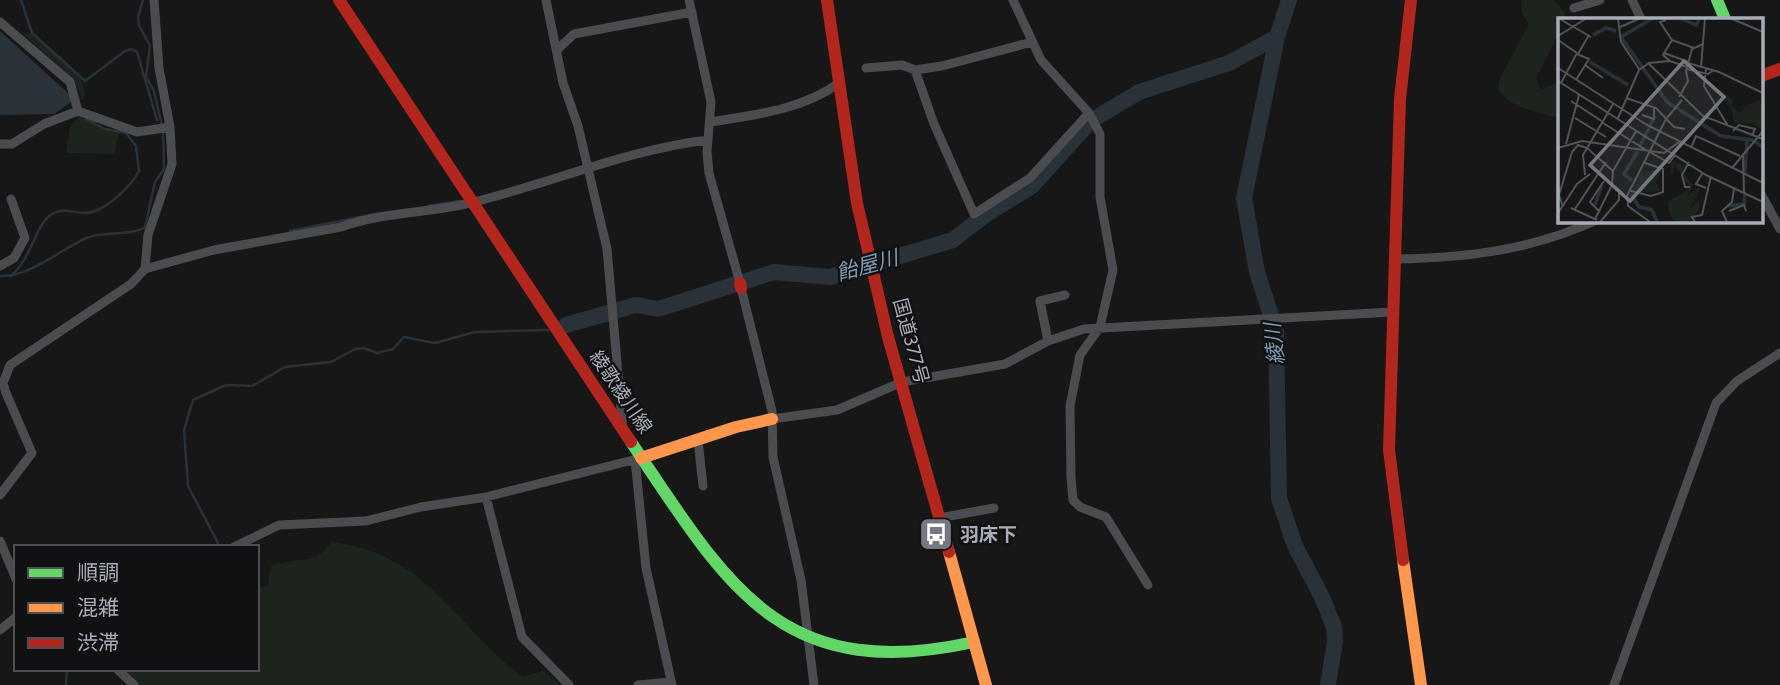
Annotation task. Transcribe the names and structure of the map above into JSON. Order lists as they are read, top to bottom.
{
  "streets": {
    "main road": ["国道377号", "綾歌綾川線"]
  },
  "crossings": [
    ["国道377号", "綾歌綾川線"]
  ],
  "water": ["飴屋川", "綾川"],
  "places": {
    "bus stop": ["羽床下"]
  },
  "legend": ["順調", "混雑", "渋滞"]
}
